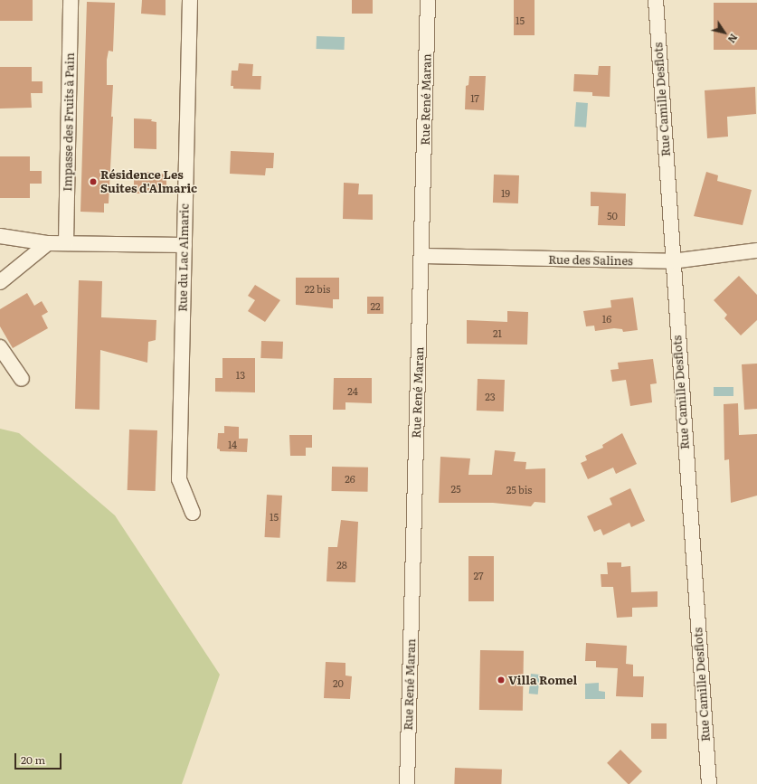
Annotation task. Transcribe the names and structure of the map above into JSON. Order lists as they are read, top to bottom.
{
  "streets": {
    "street": [
      "Rue René Maran",
      "Rue Camille Desflots",
      "Impasse des Fruits à Pain",
      "Rue du Lac Almaric",
      "Rue des Salines"
    ]
  },
  "crossings": [
    ["Rue René Maran", "Rue des Salines"],
    ["Rue Camille Desflots", "Rue des Salines"]
  ],
  "places": ["Résidence Les Suites d'Almaric", "Villa Romel"],
  "house_numbers": [
    "15",
    "17",
    "19",
    "50",
    "22 bis",
    "22",
    "16",
    "21",
    "13",
    "24",
    "23",
    "14",
    "26",
    "25",
    "25 bis",
    "15",
    "28",
    "27",
    "20"
  ],
  "scale_bar": "20 m",
  "north": "bottom right"
}
